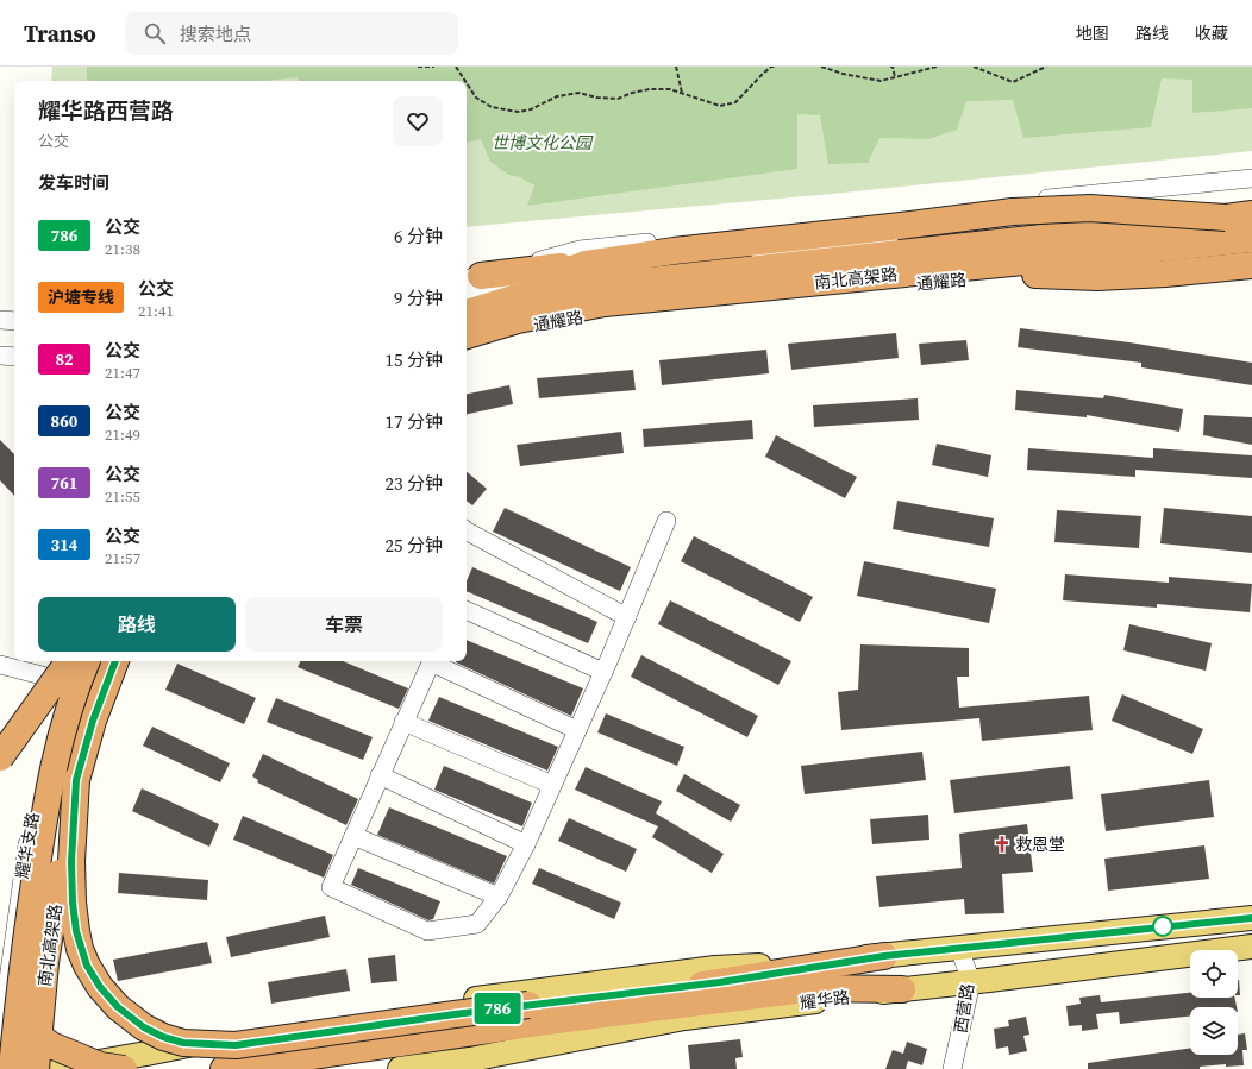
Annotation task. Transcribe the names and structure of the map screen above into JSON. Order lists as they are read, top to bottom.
{
  "streets": {
    "highway": ["南北高架路"],
    "main road": ["耀华路"],
    "street": ["通耀路", "耀华支路", "西营路"]
  },
  "crossings": [
    ["耀华路", "西营路"]
  ],
  "parks": ["世博文化公园"],
  "places": {
    "church": ["救恩堂"]
  },
  "lines": ["bus line 786"],
  "page": {
    "header": "Transo",
    "search": "搜索地点",
    "nav": ["地图", "路线", "收藏"],
    "on_map": "786",
    "heading": [
      ["耀华路西营路", "公交"],
      "发车时间"
    ],
    "list": [
      {
        "mark": "786",
        "name": "公交",
        "note": "21:38",
        "value": "6 分钟"
      },
      {
        "mark": "沪塘专线",
        "name": "公交",
        "note": "21:41",
        "value": "9 分钟"
      },
      {
        "mark": "82",
        "name": "公交",
        "note": "21:47",
        "value": "15 分钟"
      },
      {
        "mark": "860",
        "name": "公交",
        "note": "21:49",
        "value": "17 分钟"
      },
      {
        "mark": "761",
        "name": "公交",
        "note": "21:55",
        "value": "23 分钟"
      },
      {
        "mark": "314",
        "name": "公交",
        "note": "21:57",
        "value": "25 分钟"
      }
    ],
    "buttons": ["路线", "车票"]
  }
}
